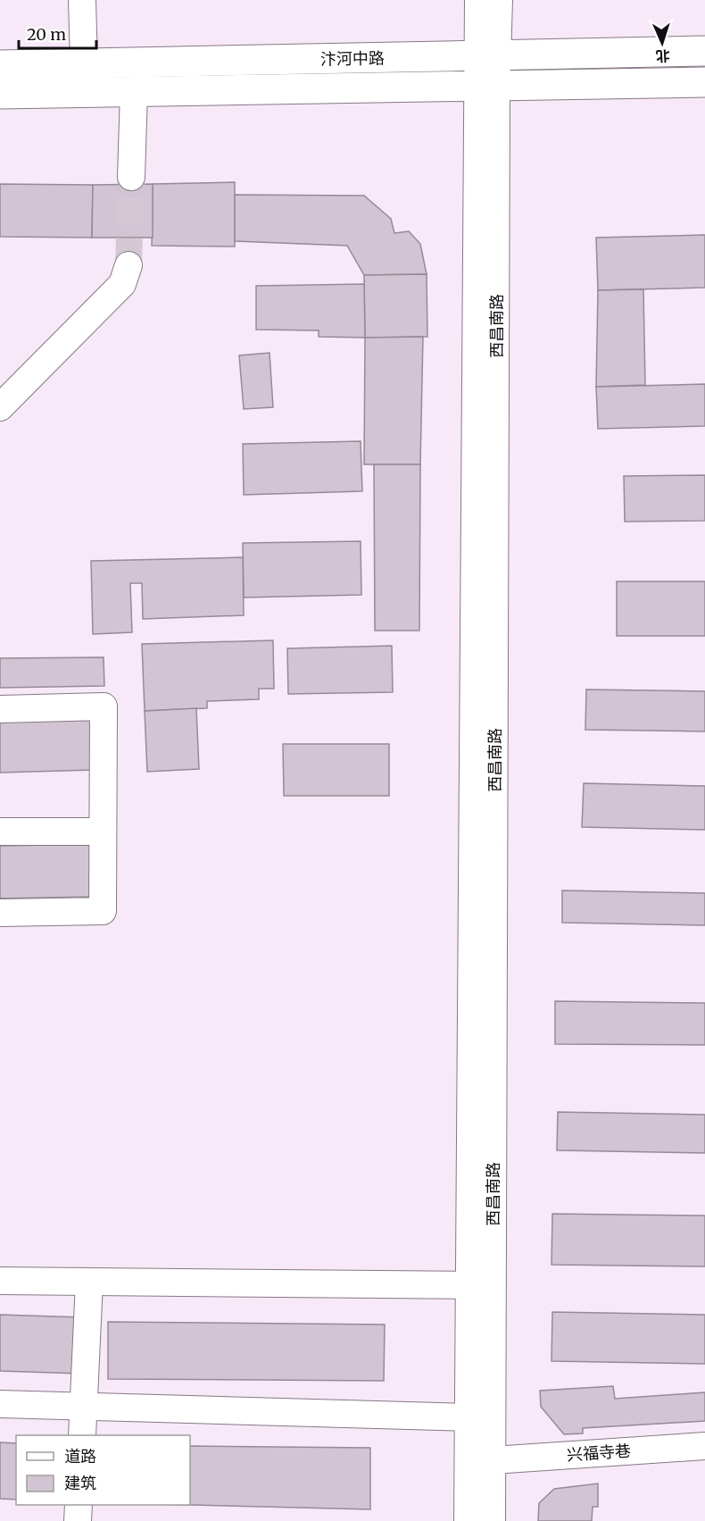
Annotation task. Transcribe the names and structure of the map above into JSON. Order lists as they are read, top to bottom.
{
  "streets": {
    "main road": ["汴河中路"],
    "street": ["西昌南路", "兴福寺巷"]
  },
  "crossings": [
    ["汴河中路", "西昌南路"],
    ["西昌南路", "兴福寺巷"]
  ],
  "legend": ["道路", "建筑"],
  "scale_bar": "20 m",
  "north": "bottom"
}
